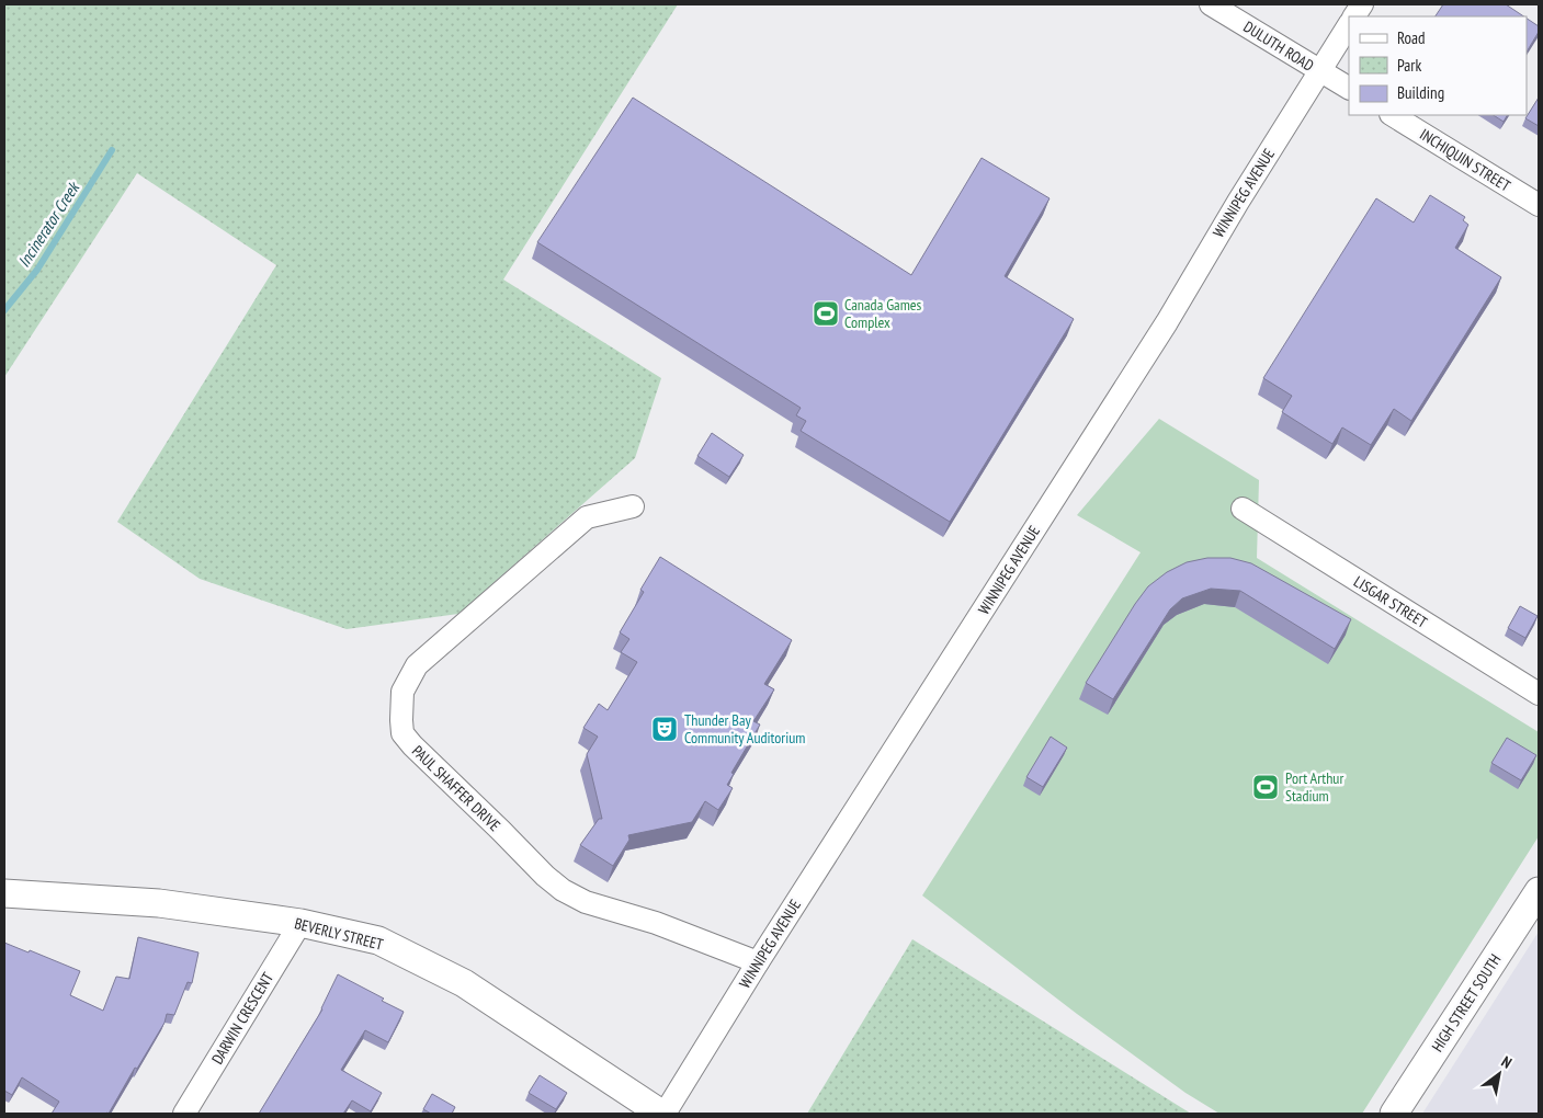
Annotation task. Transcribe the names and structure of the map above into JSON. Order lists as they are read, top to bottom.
{
  "streets": {
    "street": [
      "DULUTH ROAD",
      "INCHIQUIN STREET",
      "WINNIPEG AVENUE",
      "LISGAR STREET",
      "PAUL SHAFFER DRIVE",
      "BEVERLY STREET",
      "HIGH STREET SOUTH",
      "DARWIN CRESCENT"
    ]
  },
  "crossings": [
    ["DULUTH ROAD", "WINNIPEG AVENUE"],
    ["WINNIPEG AVENUE", "PAUL SHAFFER DRIVE"],
    ["WINNIPEG AVENUE", "BEVERLY STREET"],
    ["BEVERLY STREET", "DARWIN CRESCENT"]
  ],
  "water": ["Incinerator Creek"],
  "places": {
    "sports": ["Canada Games Complex", "Port Arthur Stadium"],
    "theatre": ["Thunder Bay Community Auditorium"]
  },
  "legend": ["Road", "Park", "Building"],
  "north": "top right"
}
